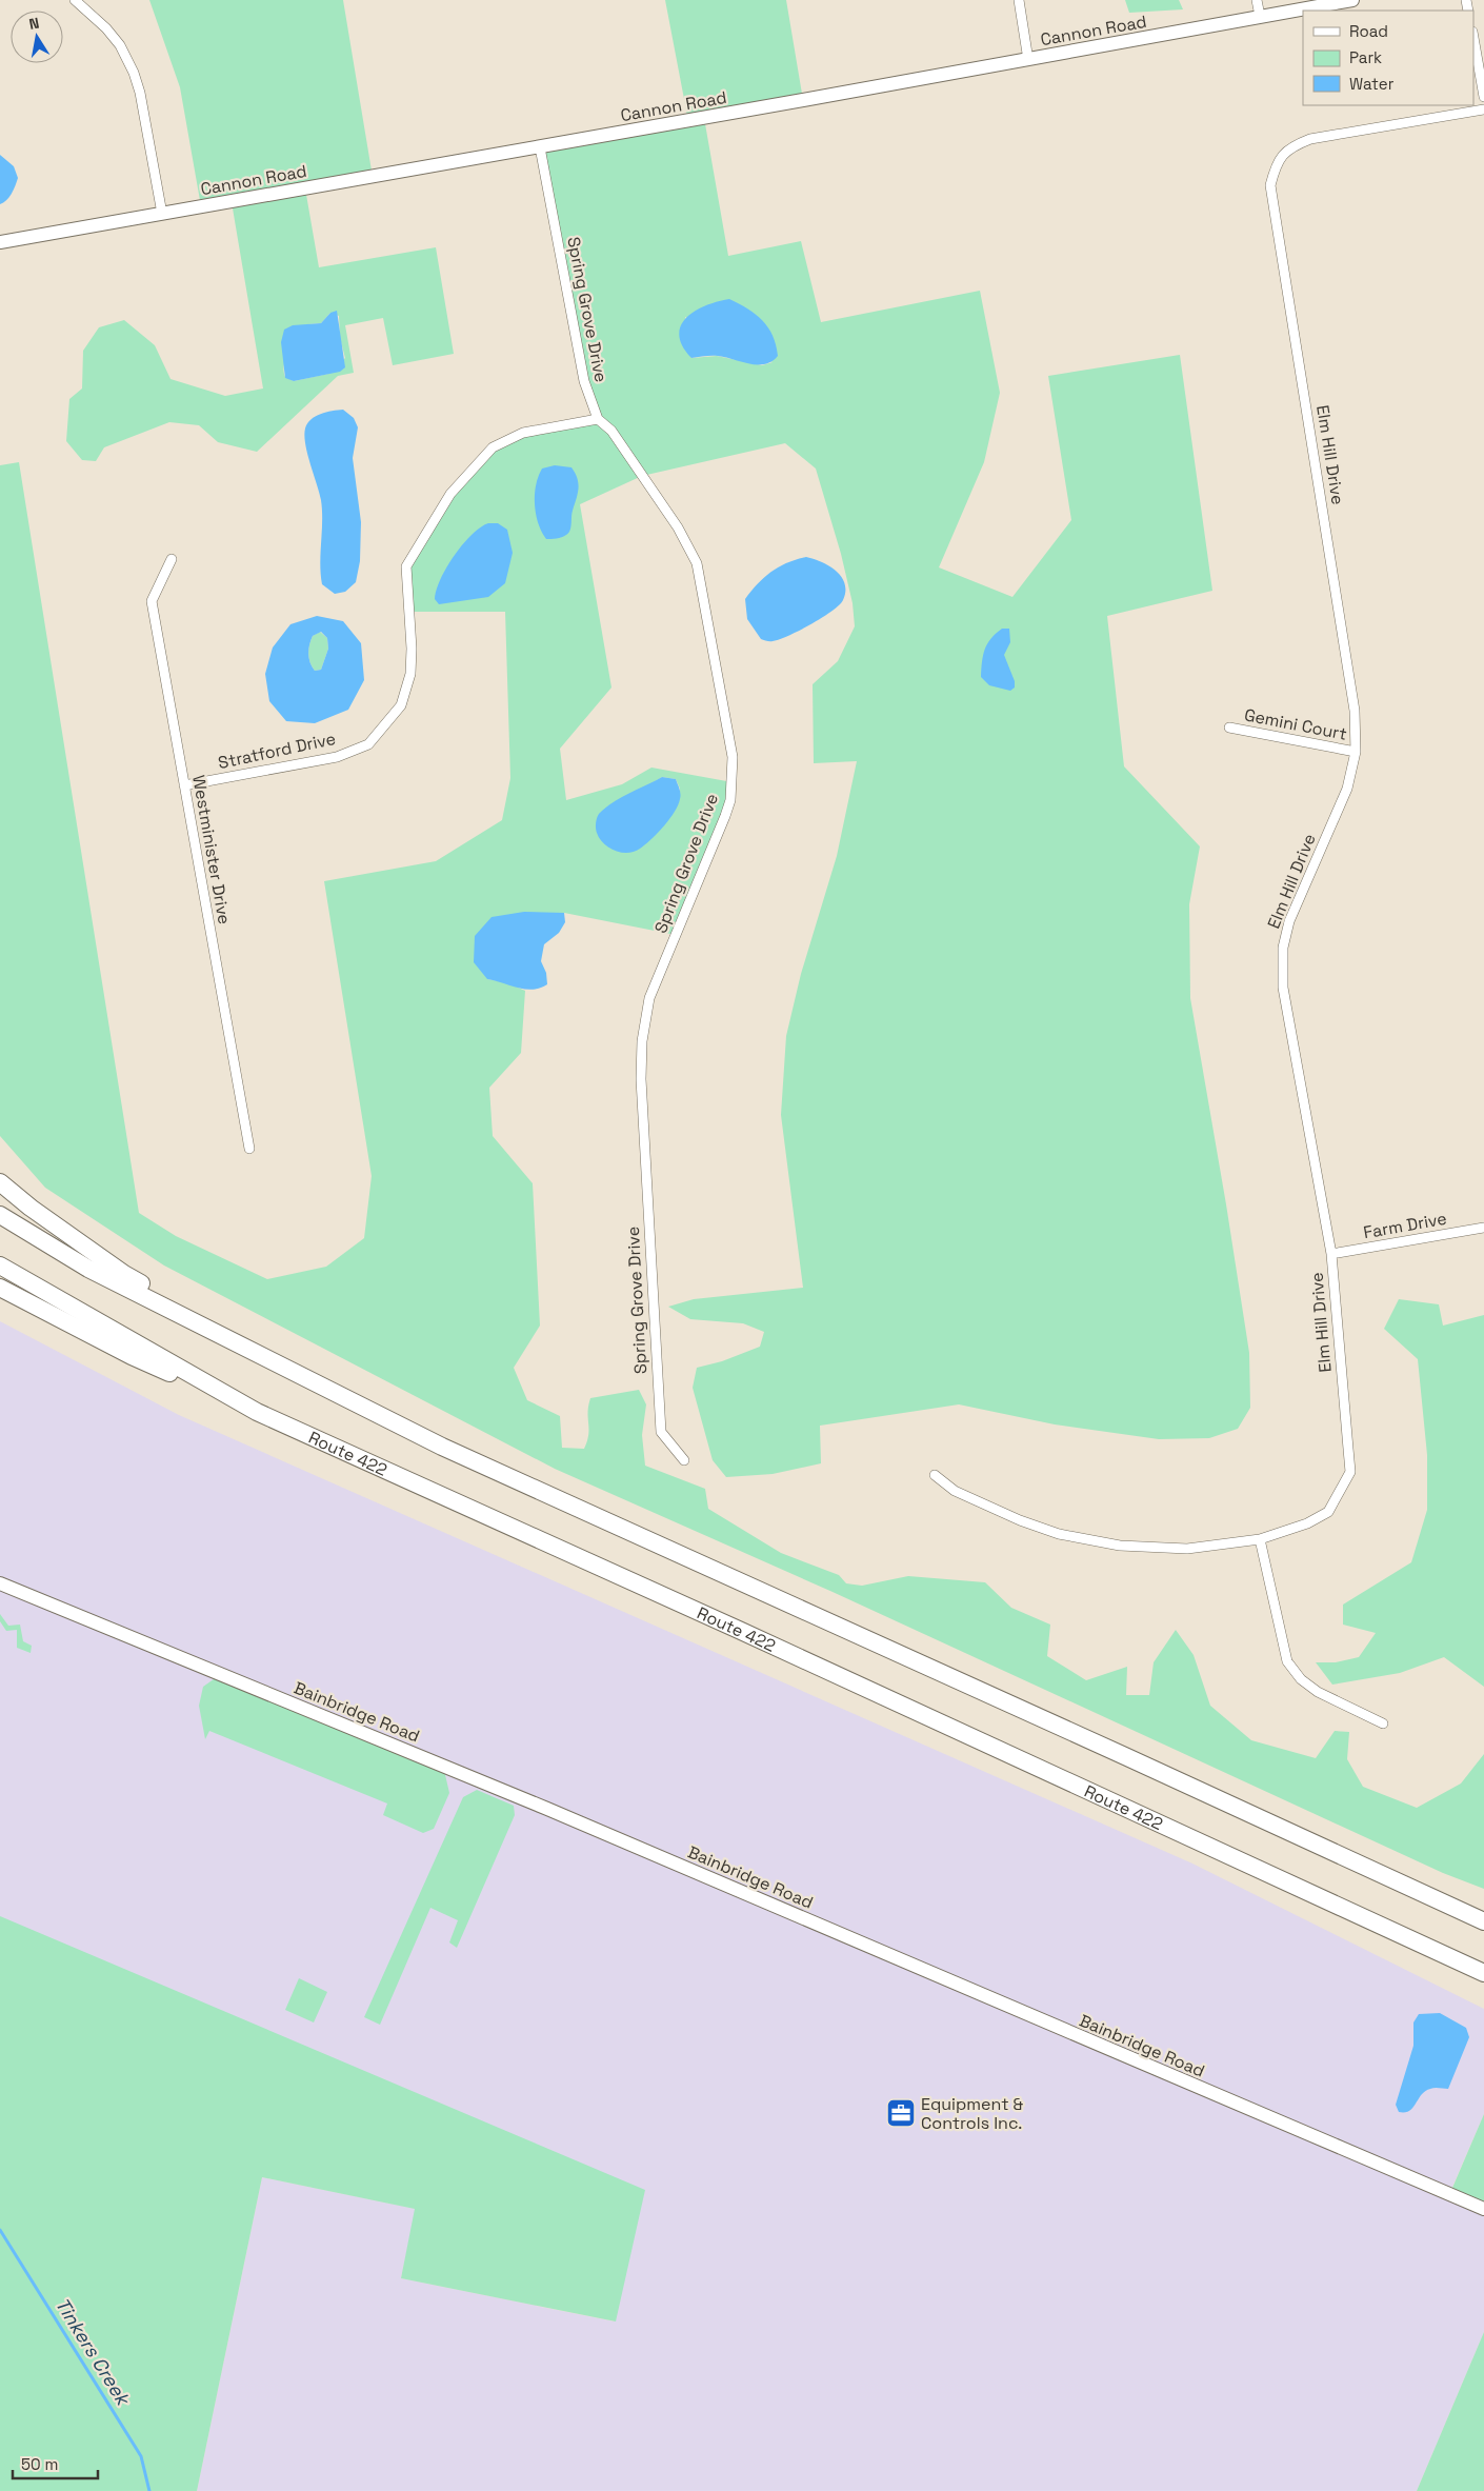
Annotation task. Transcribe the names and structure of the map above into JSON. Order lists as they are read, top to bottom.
{
  "streets": {
    "highway": ["Route 422"],
    "street": [
      "Cannon Road",
      "Spring Grove Drive",
      "Elm Hill Drive",
      "Gemini Court",
      "Stratford Drive",
      "Westminister Drive",
      "Farm Drive",
      "Bainbridge Road"
    ]
  },
  "crossings": [
    ["Cannon Road", "Spring Grove Drive"],
    ["Spring Grove Drive", "Stratford Drive"],
    ["Elm Hill Drive", "Gemini Court"],
    ["Elm Hill Drive", "Farm Drive"],
    ["Stratford Drive", "Westminister Drive"]
  ],
  "water": ["Tinkers Creek"],
  "places": {
    "office": ["Equipment & Controls Inc."]
  },
  "legend": ["Road", "Park", "Water"],
  "scale_bar": "50 m",
  "north": "top"
}
